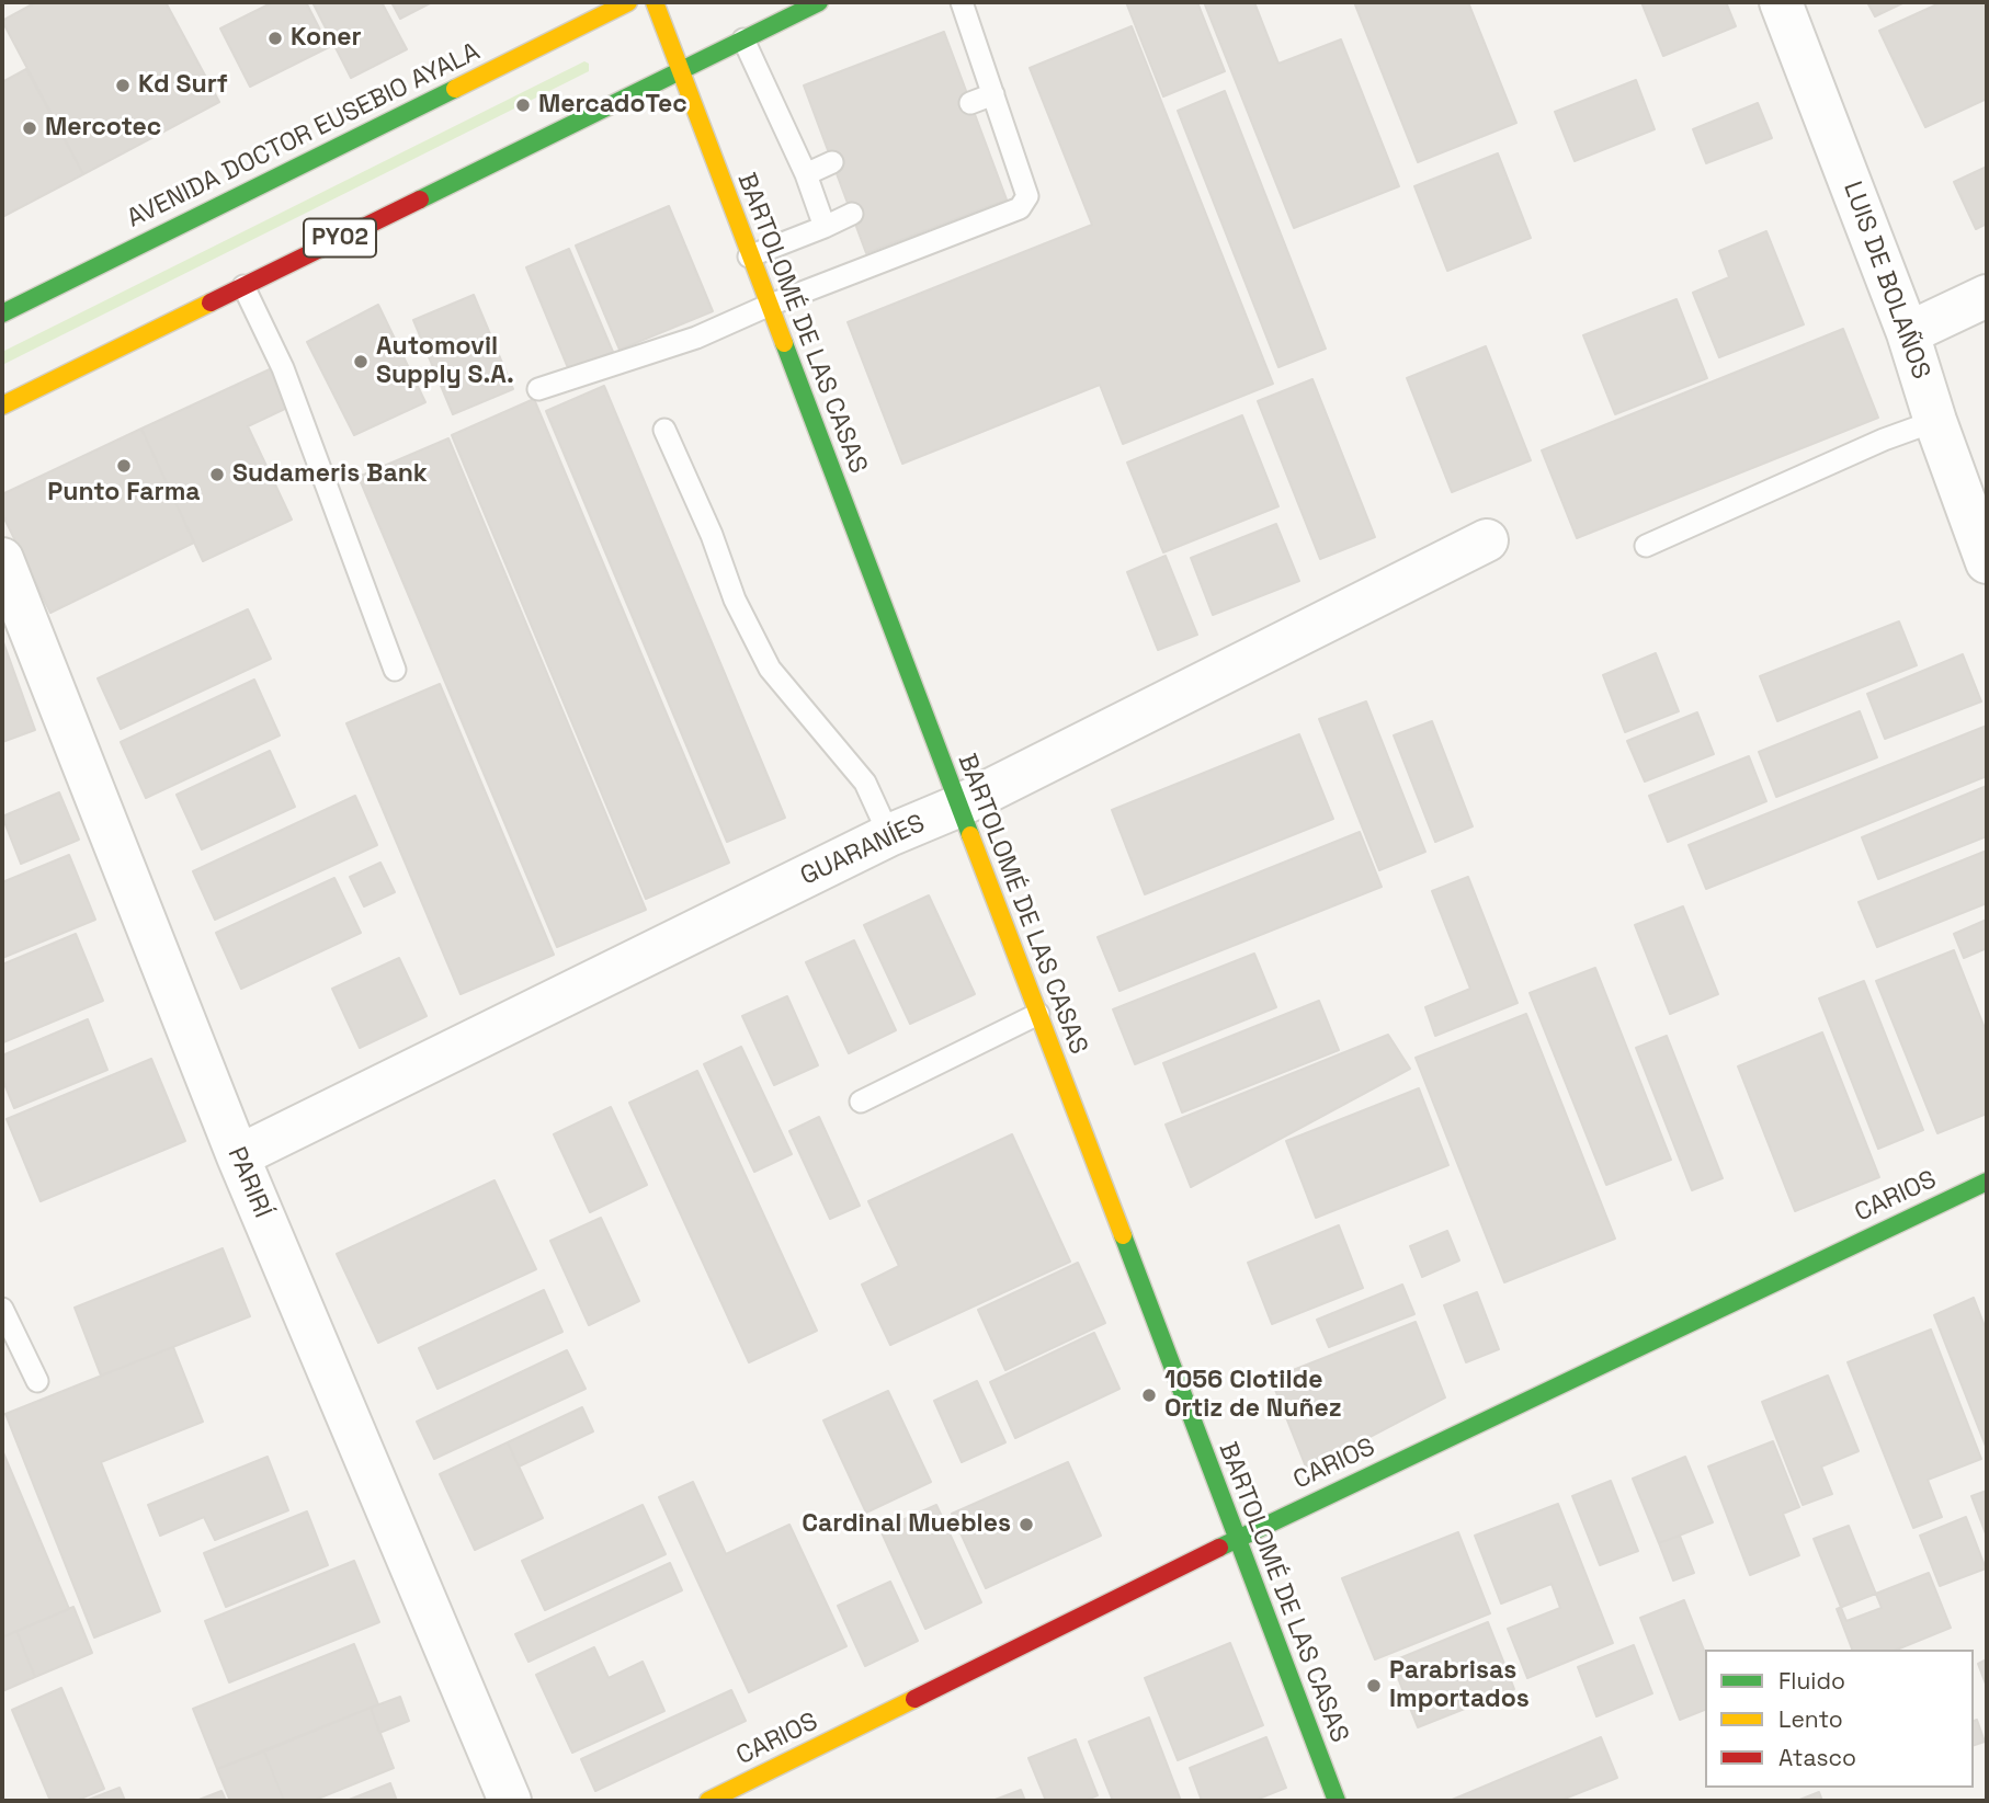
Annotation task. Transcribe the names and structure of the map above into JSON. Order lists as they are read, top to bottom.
{
  "streets": {
    "main road": [
      "AVENIDA DOCTOR EUSEBIO AYALA",
      "PY02",
      "BARTOLOMÉ DE LAS CASAS",
      "CARIOS"
    ],
    "street": ["LUIS DE BOLAÑOS", "GUARANÍES", "PARIRÍ"]
  },
  "crossings": [
    ["PY02", "BARTOLOMÉ DE LAS CASAS"],
    ["BARTOLOMÉ DE LAS CASAS", "GUARANÍES"],
    ["BARTOLOMÉ DE LAS CASAS", "CARIOS"],
    ["GUARANÍES", "PARIRÍ"]
  ],
  "places": [
    "Koner",
    "Kd Surf",
    "MercadoTec",
    "Mercotec",
    "Automovil Supply S.A.",
    "Punto Farma",
    "Sudameris Bank",
    "1056 Clotilde Ortiz de Nuñez",
    "Cardinal Muebles",
    "Parabrisas Importados"
  ],
  "legend": ["Fluido", "Lento", "Atasco"]
}
